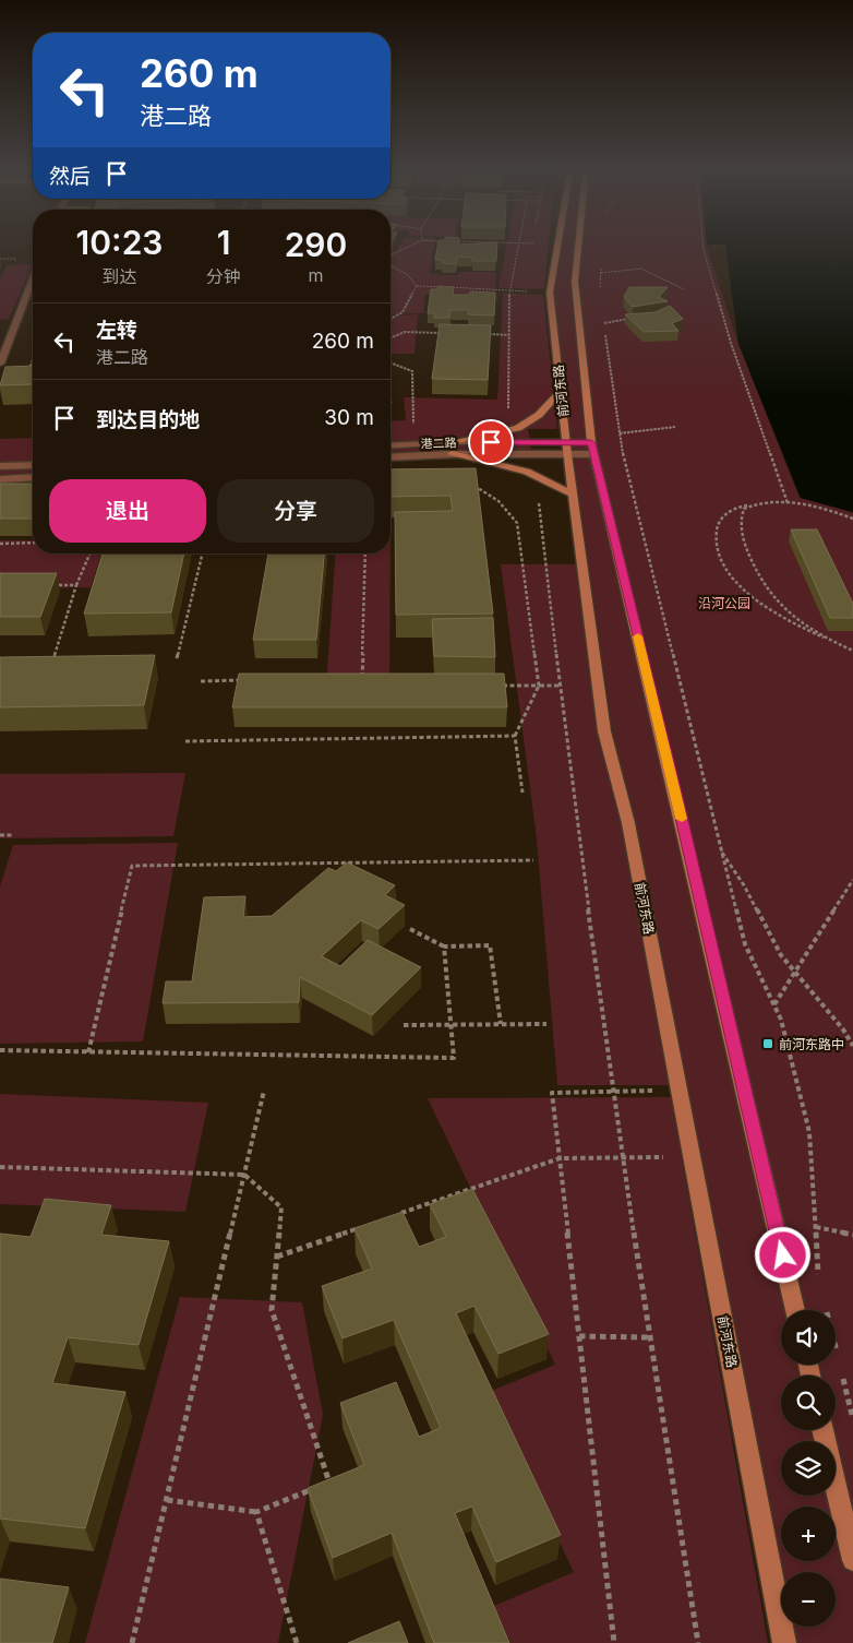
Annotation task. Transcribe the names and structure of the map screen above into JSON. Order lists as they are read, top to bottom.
{
  "streets": {
    "main road": ["前河东路"],
    "street": ["港二路"]
  },
  "crossings": [
    ["前河东路", "港二路"]
  ],
  "parks": ["沿河公园"],
  "places": {
    "transit": ["前河东路中"]
  },
  "page": {
    "turn": ["260 m", "港二路"],
    "then": "然后",
    "eta": [
      "10:23",
      "到达",
      "1",
      "分钟",
      "290",
      "m"
    ],
    "list": [
      {
        "name": "左转",
        "note": "港二路",
        "value": "260 m"
      },
      {
        "name": "到达目的地",
        "value": "30 m"
      }
    ],
    "buttons": ["退出", "分享"],
    "map_buttons": ["+", "−"]
  }
}
